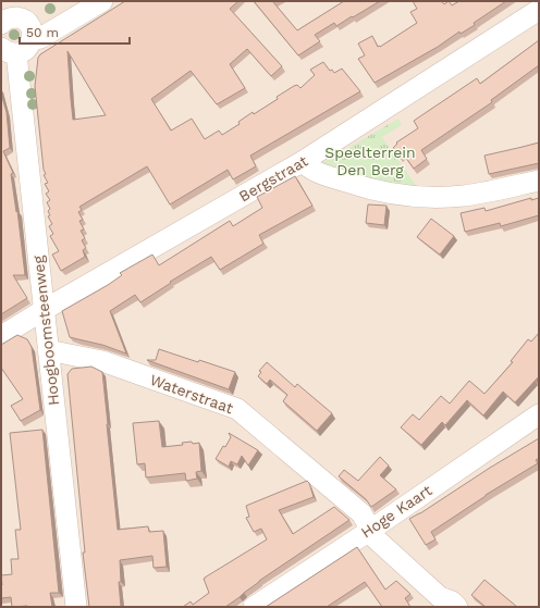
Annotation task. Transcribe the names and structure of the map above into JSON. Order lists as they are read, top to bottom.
{
  "streets": {
    "street": [
      "Bergstraat",
      "Hoogboomsteenweg",
      "Waterstraat",
      "Hoge Kaart"
    ]
  },
  "crossings": [
    ["Bergstraat", "Hoogboomsteenweg"],
    ["Hoogboomsteenweg", "Waterstraat"],
    ["Waterstraat", "Hoge Kaart"]
  ],
  "parks": ["Speelterrein Den Berg"],
  "scale_bar": "50 m"
}
